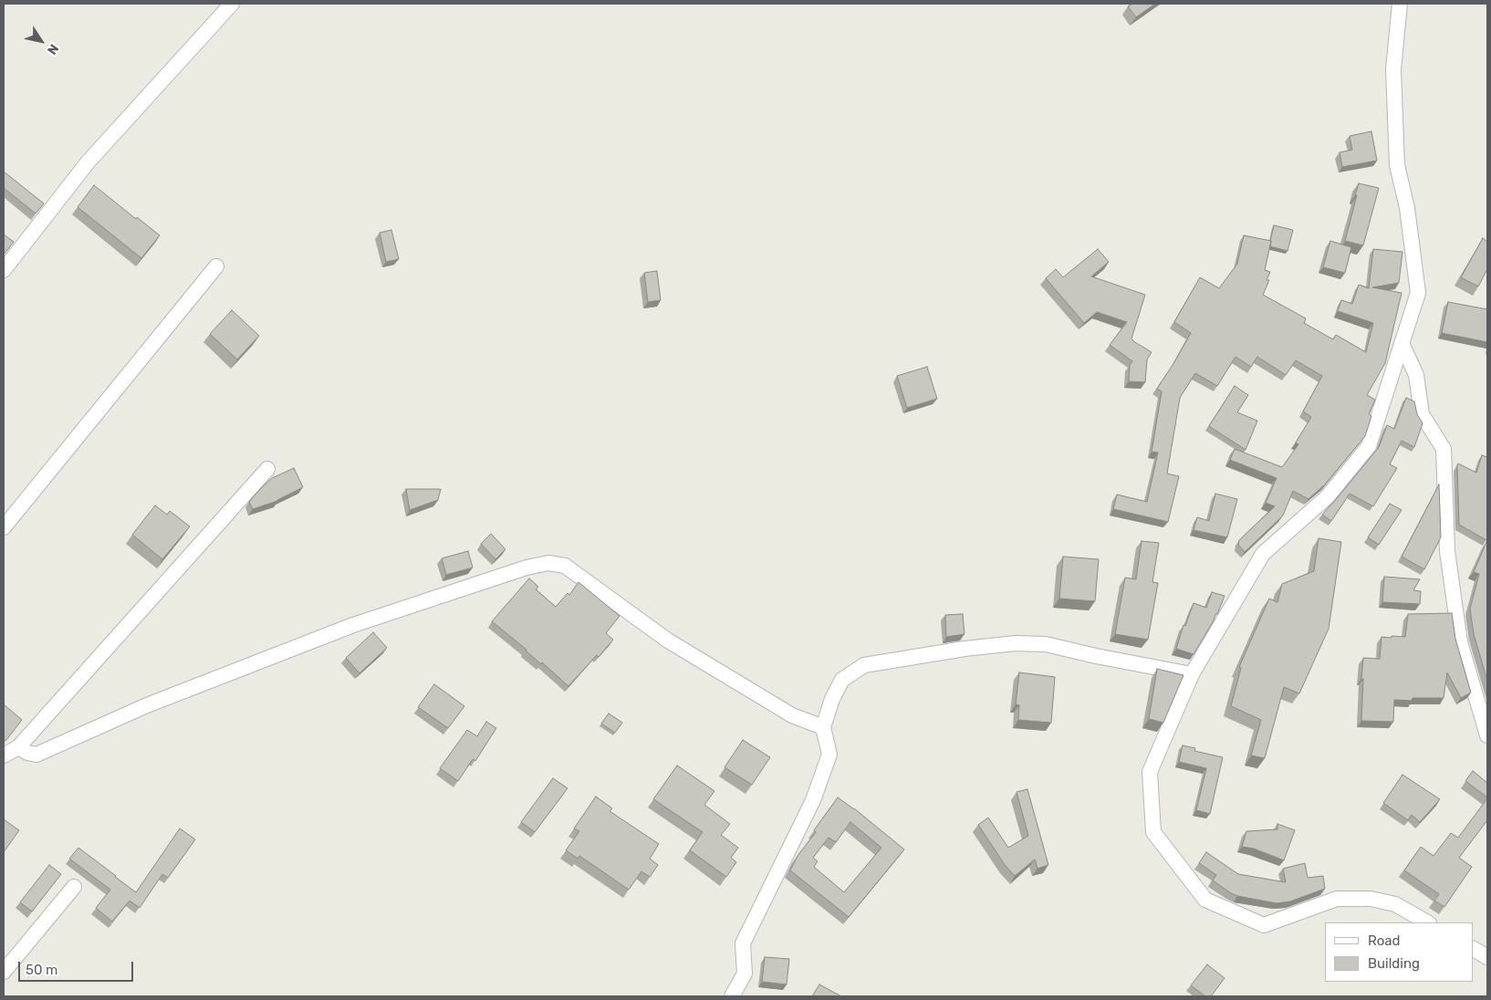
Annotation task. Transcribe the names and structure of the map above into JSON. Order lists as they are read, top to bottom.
{
  "legend": ["Road", "Building"],
  "scale_bar": "50 m",
  "north": "bottom right"
}
